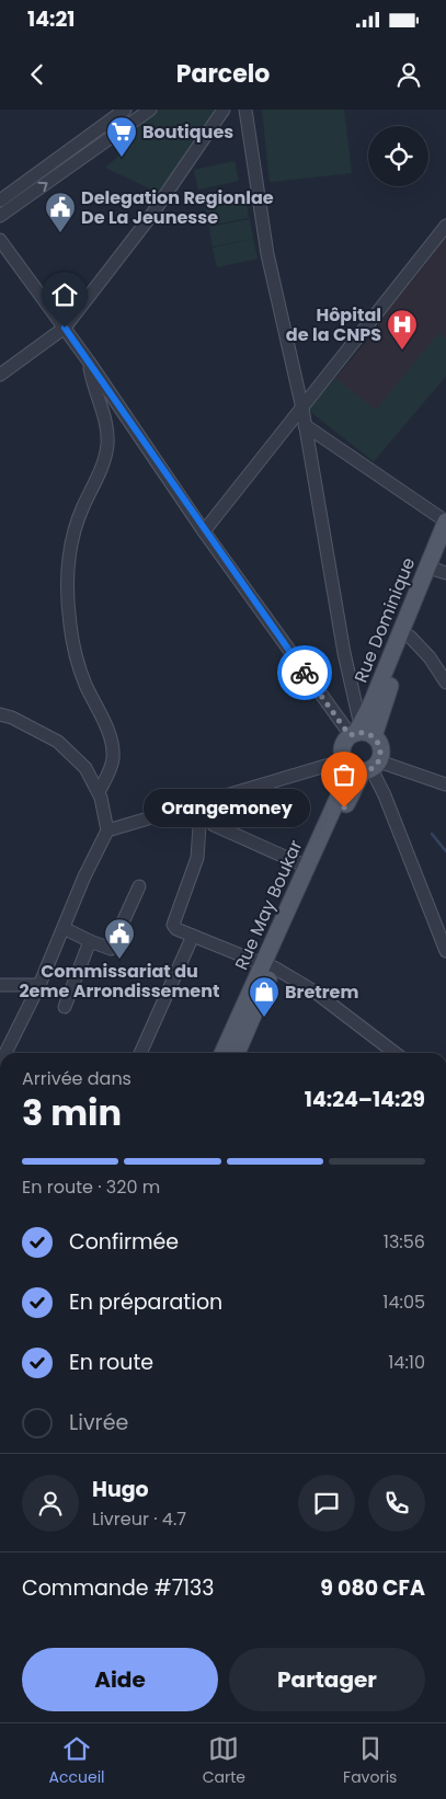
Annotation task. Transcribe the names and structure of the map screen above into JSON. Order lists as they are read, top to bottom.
{
  "streets": {
    "main road": ["Rue Dominique", "Rue May Boukar"]
  },
  "crossings": [
    ["Rue Dominique", "Rue May Boukar"]
  ],
  "places": {
    "supermarket": ["Boutiques"],
    "public building": ["Delegation Regionlae De La Jeunesse", "Commissariat du 2eme Arrondissement"],
    "hospital": ["Hôpital de la CNPS"],
    "other": ["Orangemoney"],
    "shop": ["Bretrem"]
  },
  "page": {
    "status": "14:21",
    "header": "Parcelo",
    "bubble": "Orangemoney",
    "heading": ["3 min", "Arrivée dans", "14:24–14:29"],
    "panel": [
      "Hugo",
      "Livreur · 4.7",
      "Commande #7133",
      "9 080 CFA"
    ],
    "bar": "En route · 320 m",
    "list": [
      ["Confirmée", "13:56"],
      ["En préparation", "14:05"],
      ["En route", "14:10"],
      "Livrée"
    ],
    "buttons": ["Aide", "Partager"],
    "tabs": ["Accueil", "Carte", "Favoris"]
  }
}
